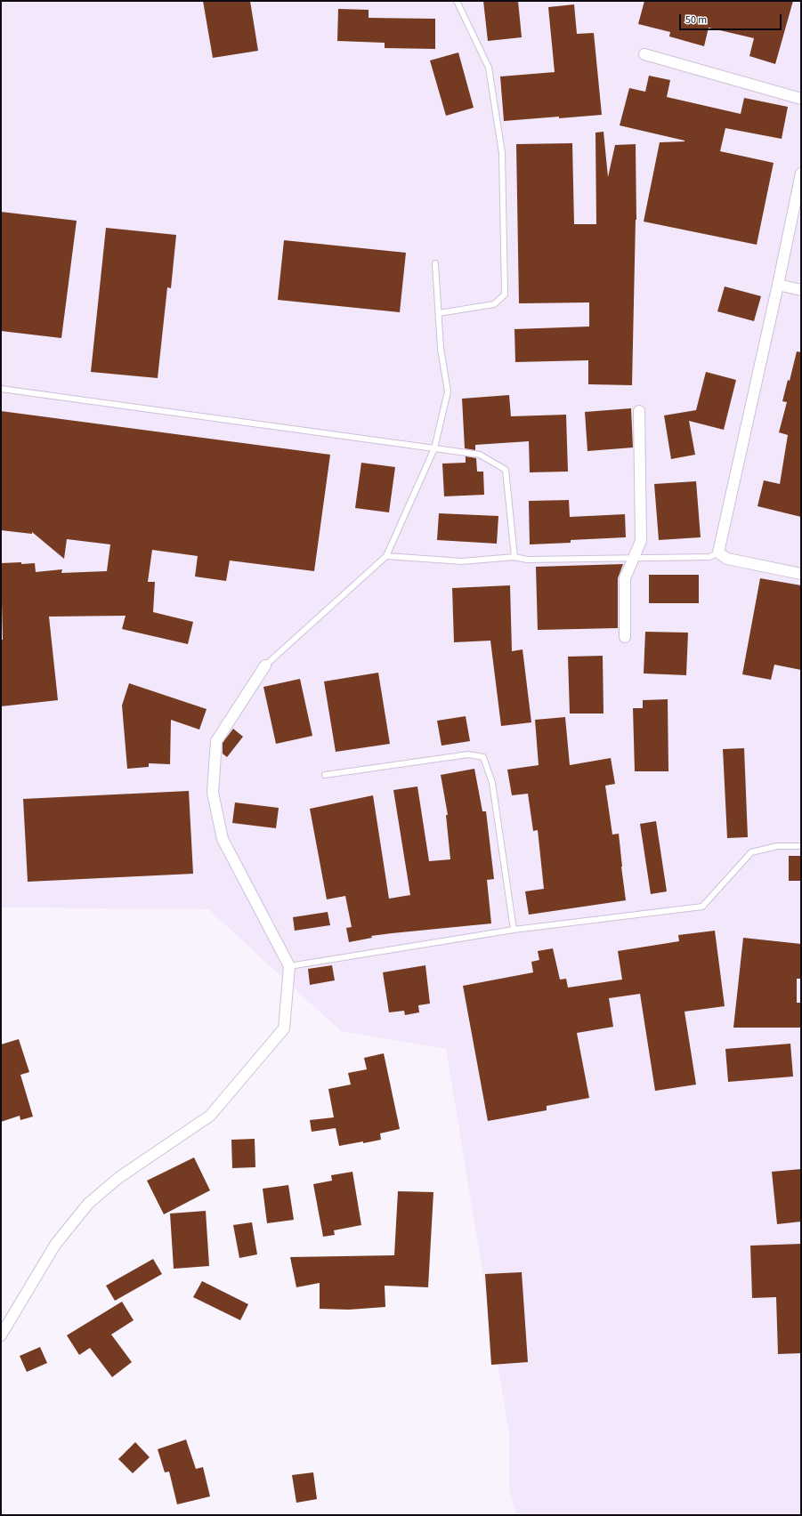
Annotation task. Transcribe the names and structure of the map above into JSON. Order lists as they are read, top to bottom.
{
  "scale_bar": "50 m"
}
